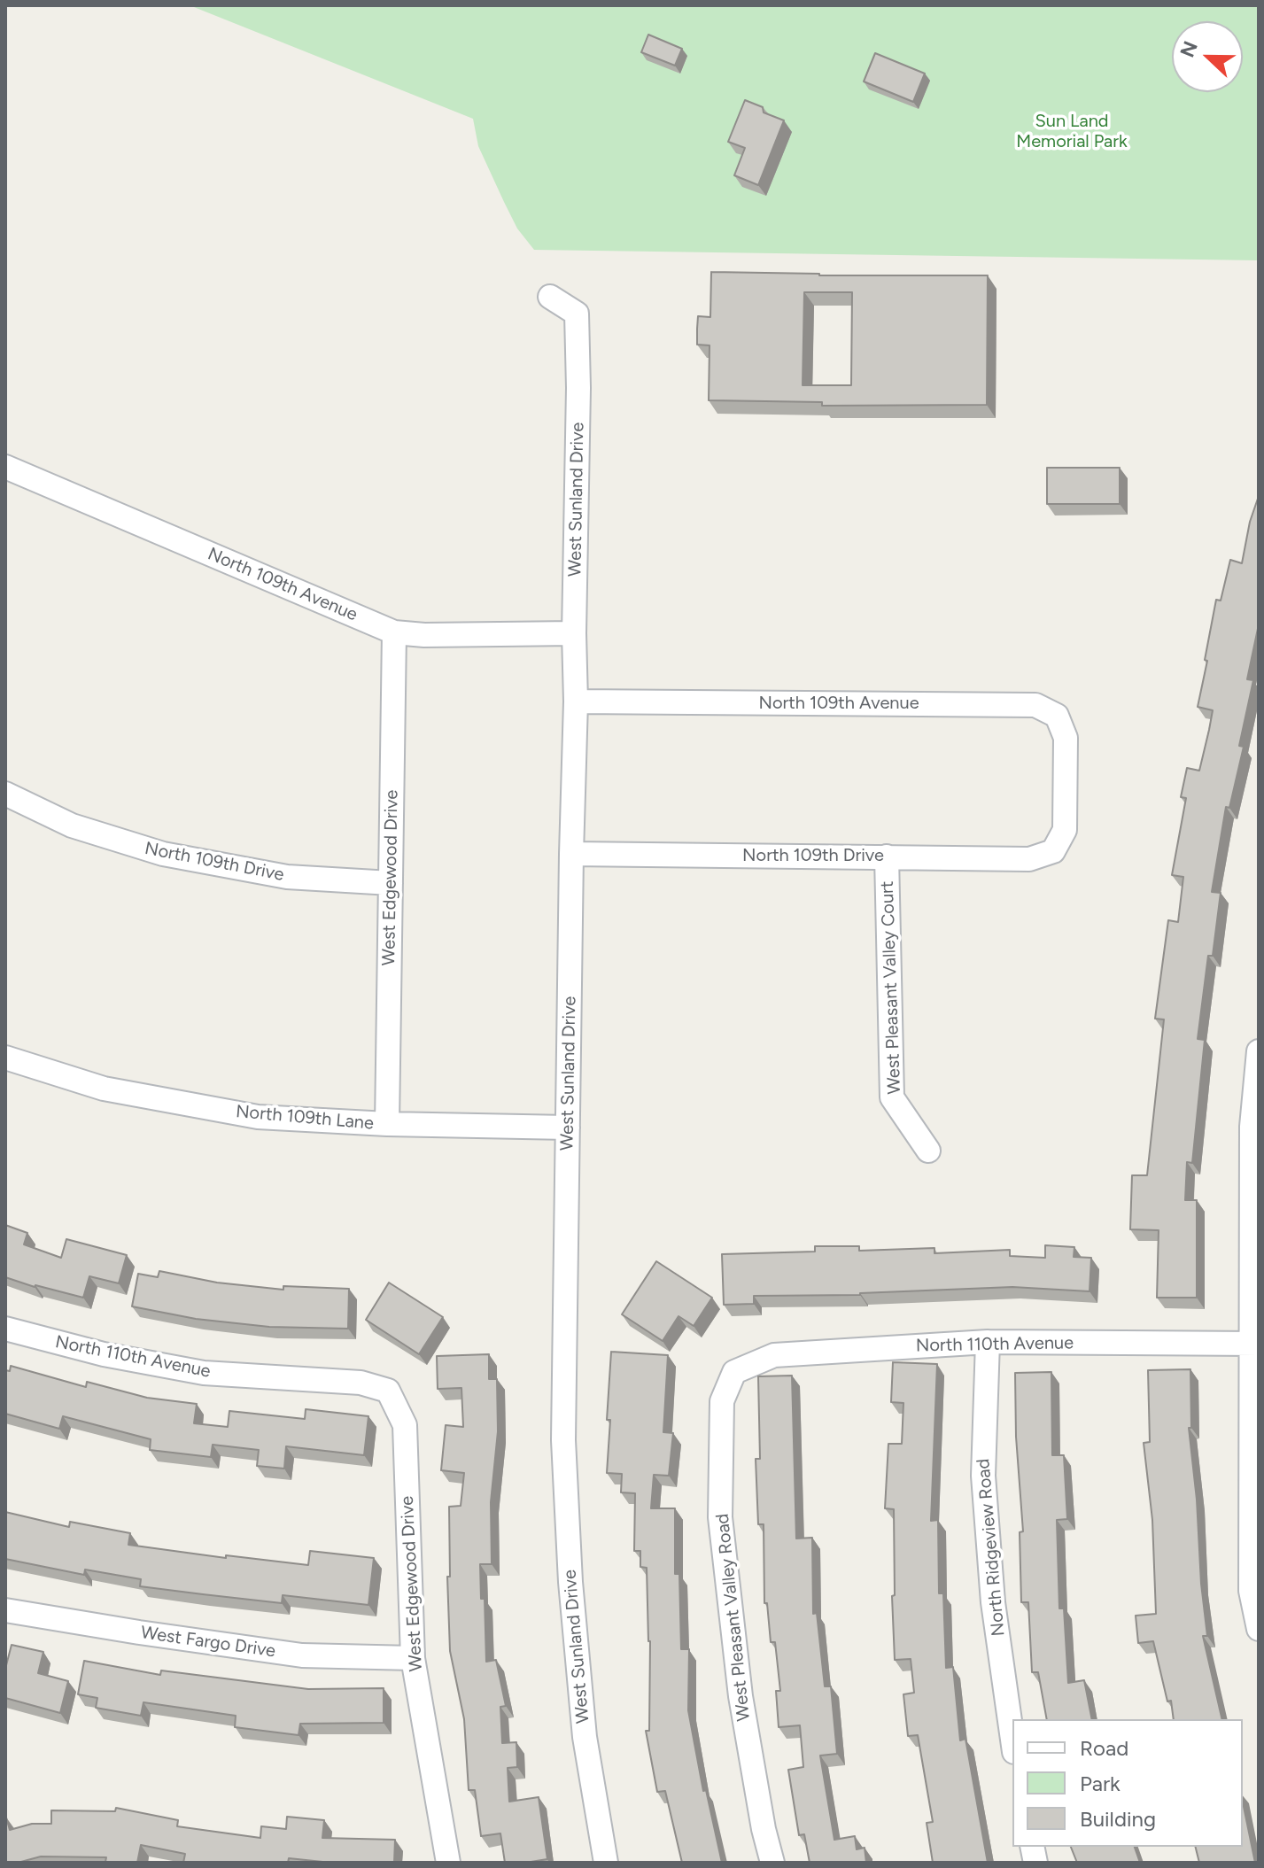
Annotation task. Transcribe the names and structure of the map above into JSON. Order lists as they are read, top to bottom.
{
  "streets": {
    "street": [
      "West Sunland Drive",
      "North 109th Avenue",
      "North 109th Drive",
      "West Edgewood Drive",
      "West Pleasant Valley Court",
      "North 109th Lane",
      "North 110th Avenue",
      "North Ridgeview Road",
      "West Pleasant Valley Road",
      "West Fargo Drive"
    ]
  },
  "crossings": [
    ["West Sunland Drive", "North 109th Avenue"],
    ["West Sunland Drive", "North 109th Drive"],
    ["West Sunland Drive", "North 109th Lane"],
    ["North 109th Avenue", "North 109th Drive"],
    ["North 109th Avenue", "West Edgewood Drive"],
    ["North 109th Drive", "West Edgewood Drive"],
    ["North 109th Drive", "West Pleasant Valley Court"],
    ["West Edgewood Drive", "North 109th Lane"],
    ["West Edgewood Drive", "North 110th Avenue"],
    ["West Edgewood Drive", "West Fargo Drive"],
    ["North 110th Avenue", "North Ridgeview Road"],
    ["North 110th Avenue", "West Pleasant Valley Road"]
  ],
  "parks": ["Sun Land Memorial Park"],
  "legend": ["Road", "Park", "Building"],
  "north": "left"
}
